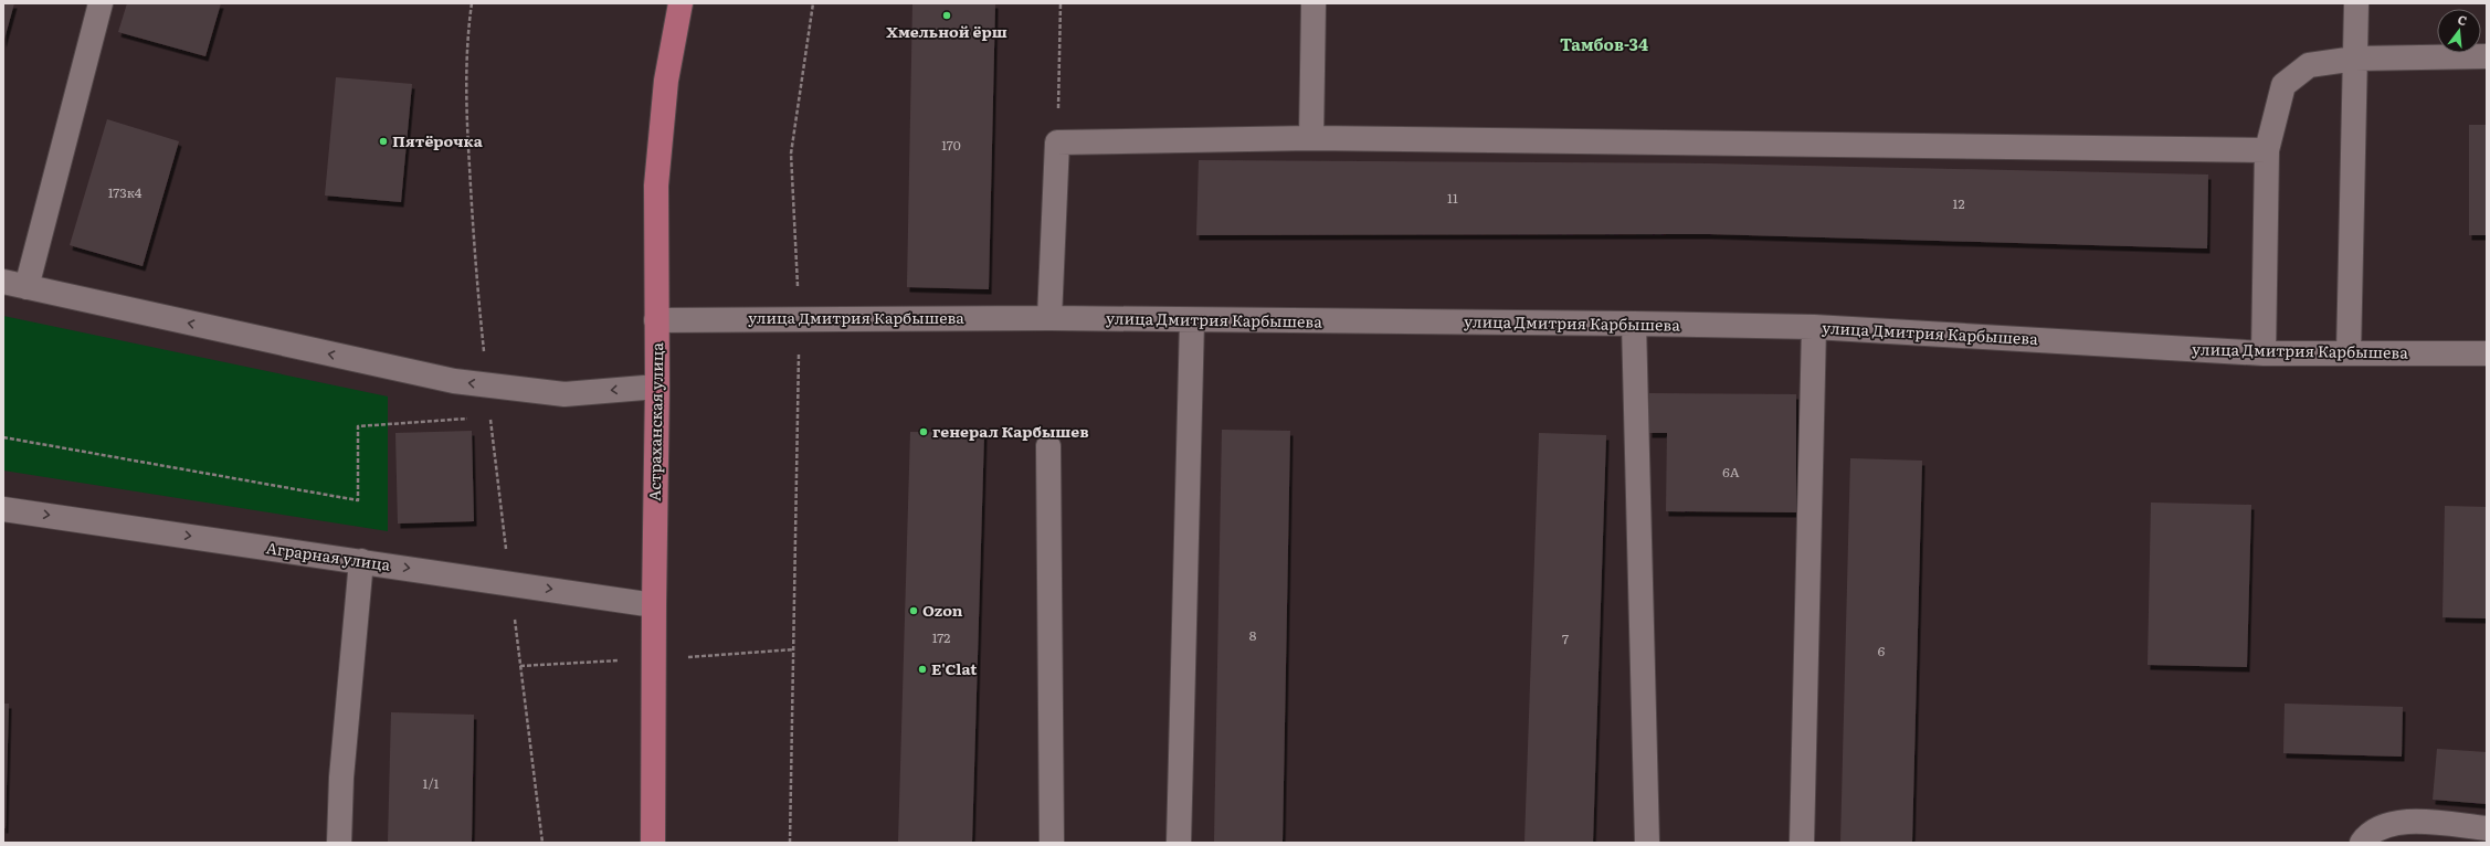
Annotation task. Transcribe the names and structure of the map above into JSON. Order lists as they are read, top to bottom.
{
  "streets": {
    "main road": ["Астраханская улица"],
    "street": ["улица Дмитрия Карбышева", "Аграрная улица"]
  },
  "crossings": [
    ["улица Дмитрия Карбышева", "Астраханская улица"],
    ["Астраханская улица", "Аграрная улица"]
  ],
  "districts": ["Тамбов-34"],
  "places": [
    "Хмельной ёрш",
    "Пятёрочка",
    "генерал Карбышев",
    "Ozon",
    "E'Clat"
  ],
  "house_numbers": [
    "170",
    "173к4",
    "11",
    "12",
    "6А",
    "8",
    "172",
    "7",
    "6",
    "1/1"
  ],
  "north": "top"
}
